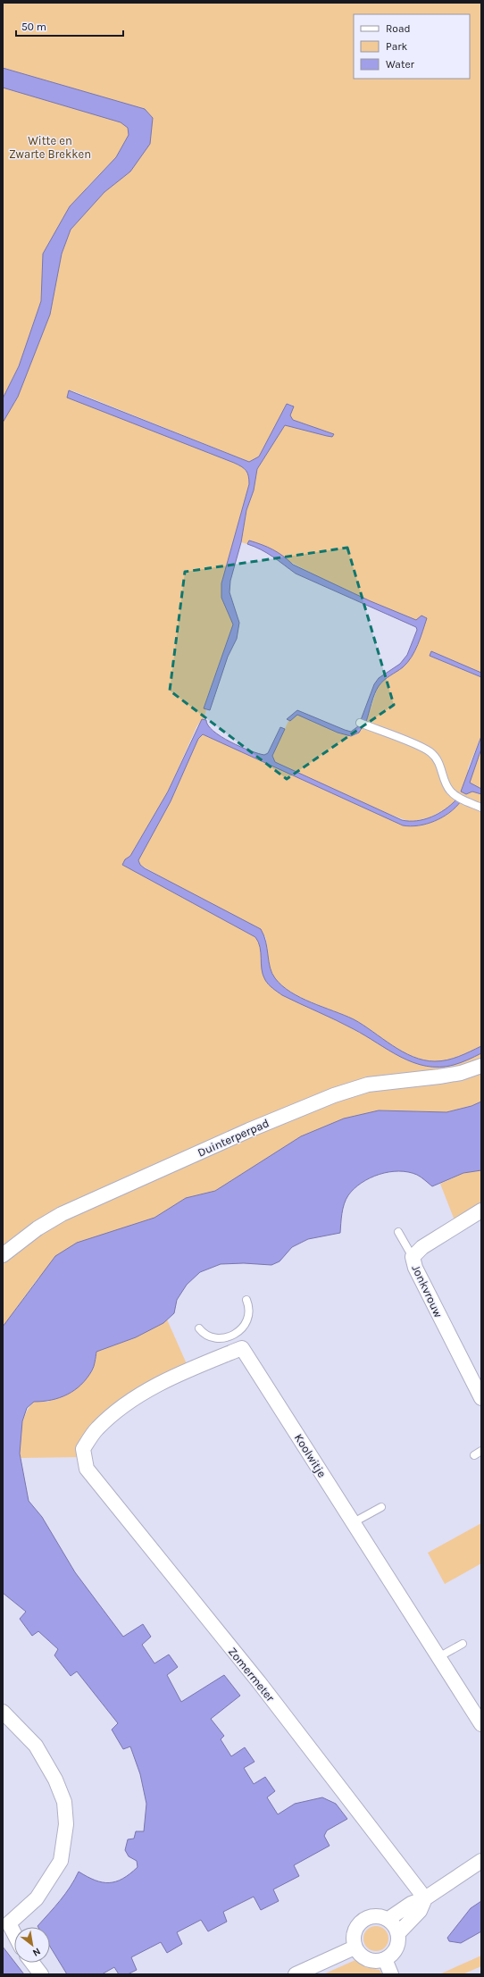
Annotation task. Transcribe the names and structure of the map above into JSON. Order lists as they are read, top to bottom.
{
  "streets": {
    "street": [
      "Duinterperpad",
      "Jonkvrouw",
      "Koolwitje",
      "Zomermeter"
    ]
  },
  "crossings": [
    ["Koolwitje", "Zomermeter"]
  ],
  "parks": ["Witte en Zwarte Brekken"],
  "legend": ["Road", "Park", "Water"],
  "scale_bar": "50 m",
  "north": "bottom right"
}
